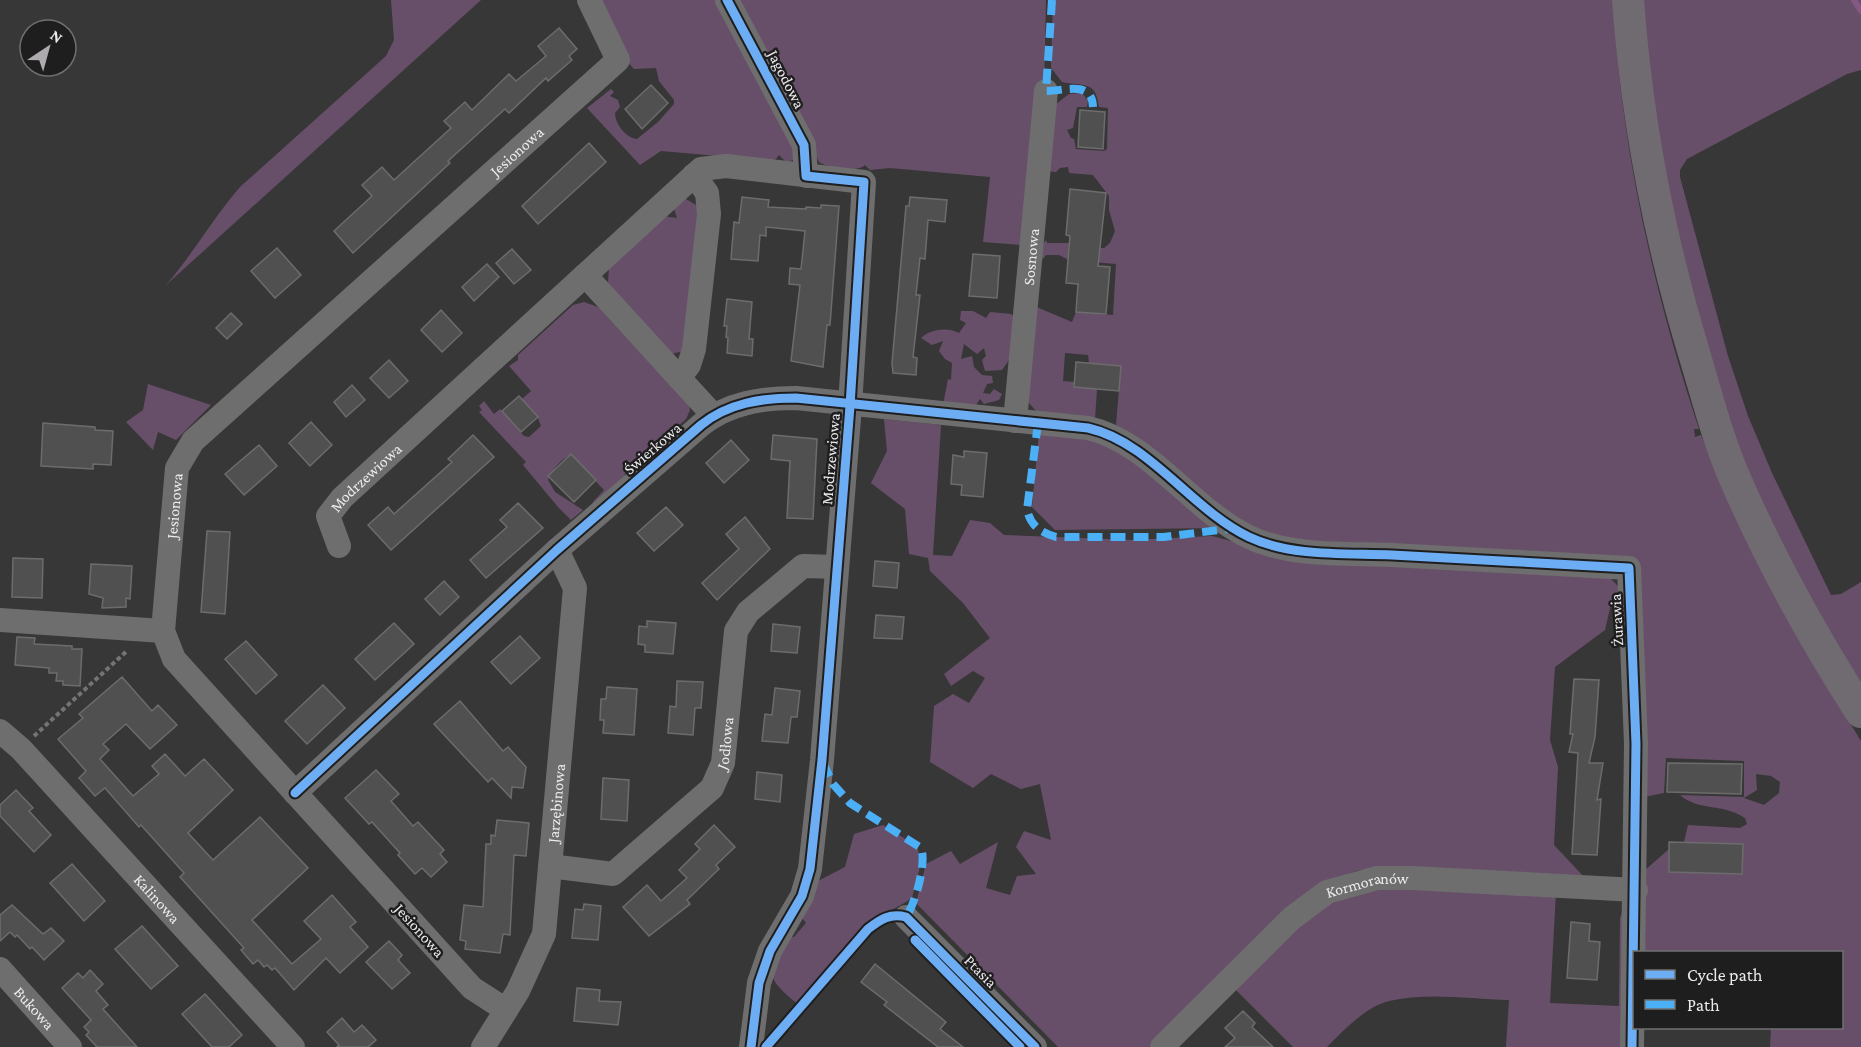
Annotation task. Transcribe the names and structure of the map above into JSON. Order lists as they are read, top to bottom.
{
  "streets": {
    "street": [
      "Jagodowa",
      "Jesionowa",
      "Sosnowa",
      "Świerkowa",
      "Modrzewiowa",
      "Żurawia",
      "Jodłowa",
      "Jarzębinowa",
      "Kormoranów",
      "Kalinowa",
      "Ptasia",
      "Bukowa"
    ]
  },
  "crossings": [
    ["Jagodowa", "Modrzewiowa"],
    ["Jesionowa", "Świerkowa"],
    ["Jesionowa", "Jarzębinowa"],
    ["Sosnowa", "Świerkowa"],
    ["Świerkowa", "Modrzewiowa"],
    ["Świerkowa", "Żurawia"],
    ["Świerkowa", "Jarzębinowa"],
    ["Modrzewiowa", "Jodłowa"],
    ["Żurawia", "Kormoranów"],
    ["Jodłowa", "Jarzębinowa"]
  ],
  "legend": ["Cycle path", "Path"],
  "north": "top right"
}
